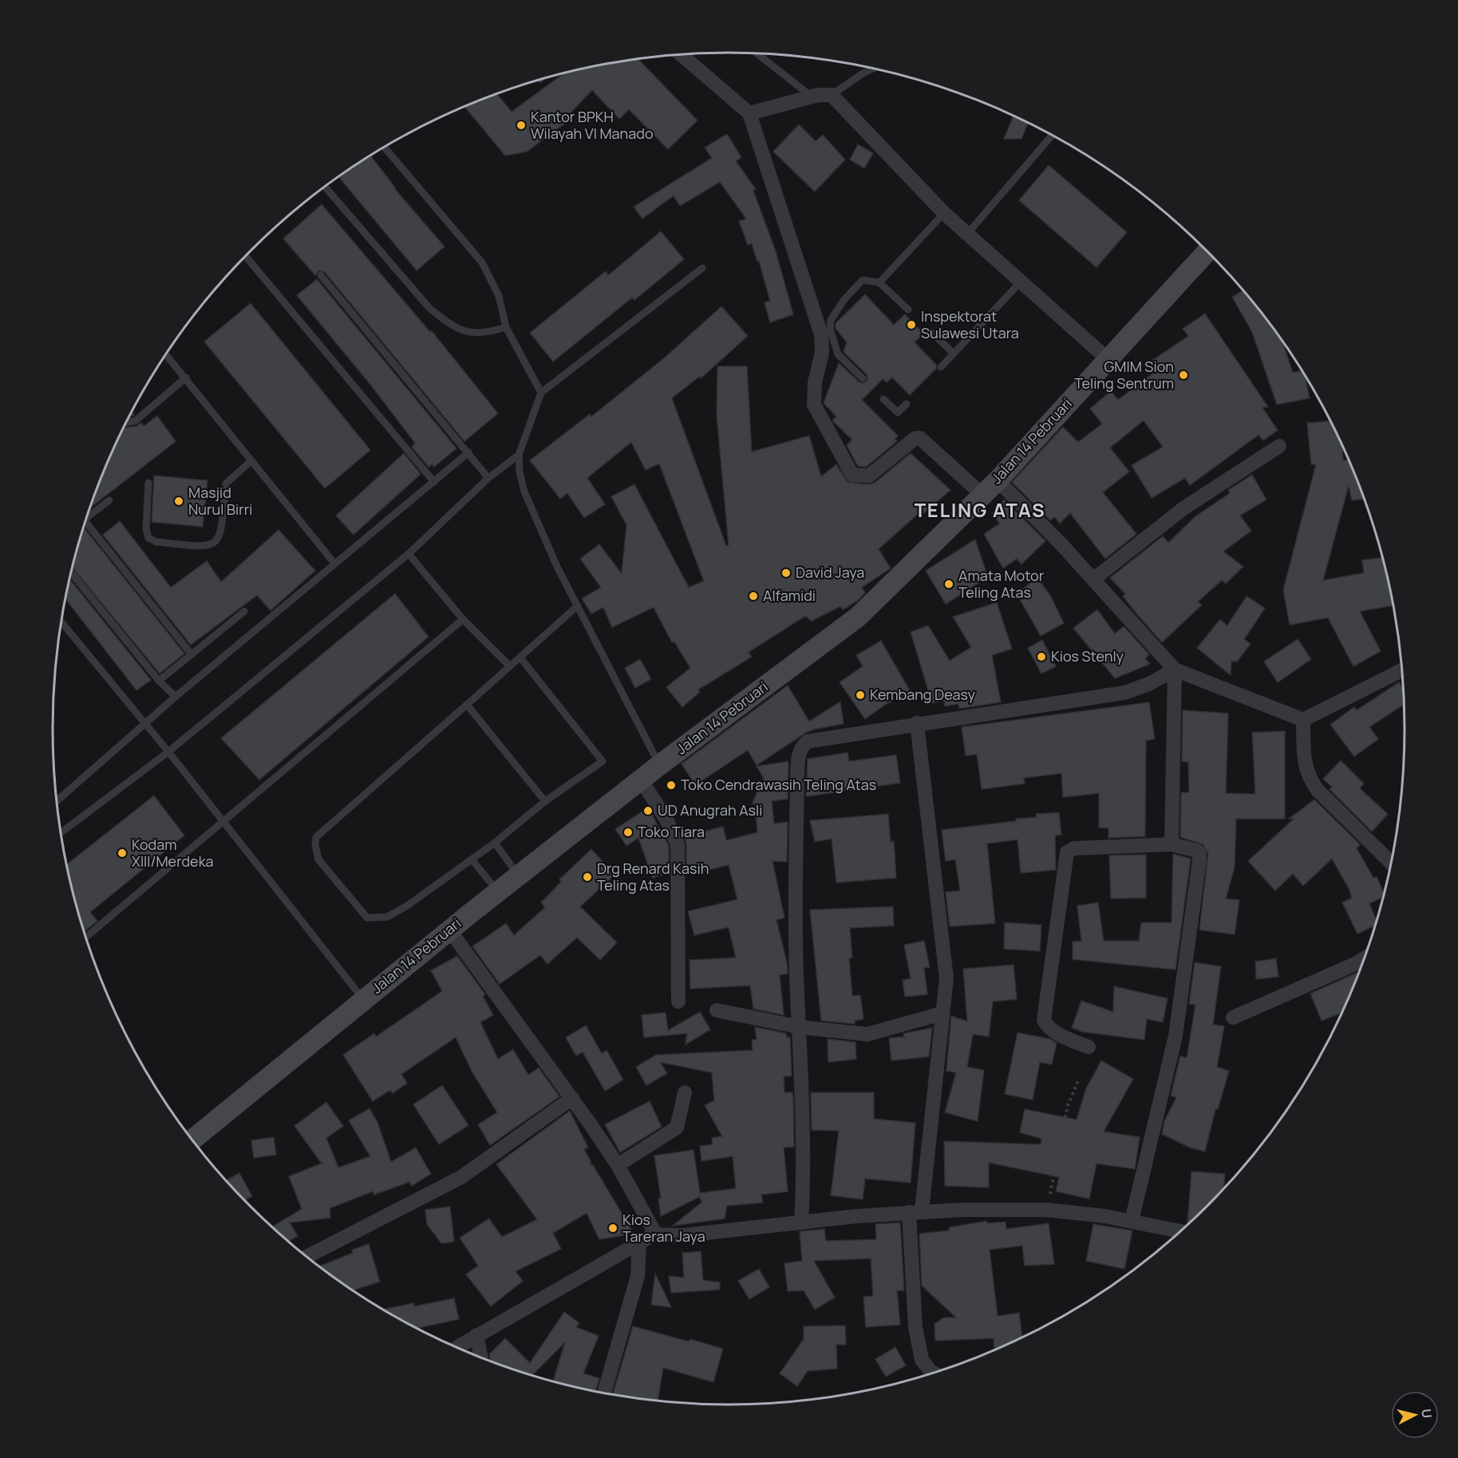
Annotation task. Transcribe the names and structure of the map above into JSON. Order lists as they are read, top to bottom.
{
  "streets": {
    "main road": ["Jalan 14 Pebruari"]
  },
  "districts": ["TELING ATAS"],
  "places": [
    "Kantor BPKH Wilayah VI Manado",
    "Inspektorat Sulawesi Utara",
    "GMIM Sion Teling Sentrum",
    "Masjid Nurul Birri",
    "David Jaya",
    "Amata Motor Teling Atas",
    "Alfamidi",
    "Kios Stenly",
    "Kembang Deasy",
    "Toko Cendrawasih Teling Atas",
    "UD Anugrah Asli",
    "Toko Tiara",
    "Kodam XIII/Merdeka",
    "Drg Renard Kasih Teling Atas",
    "Kios Tareran Jaya"
  ],
  "north": "right"
}
